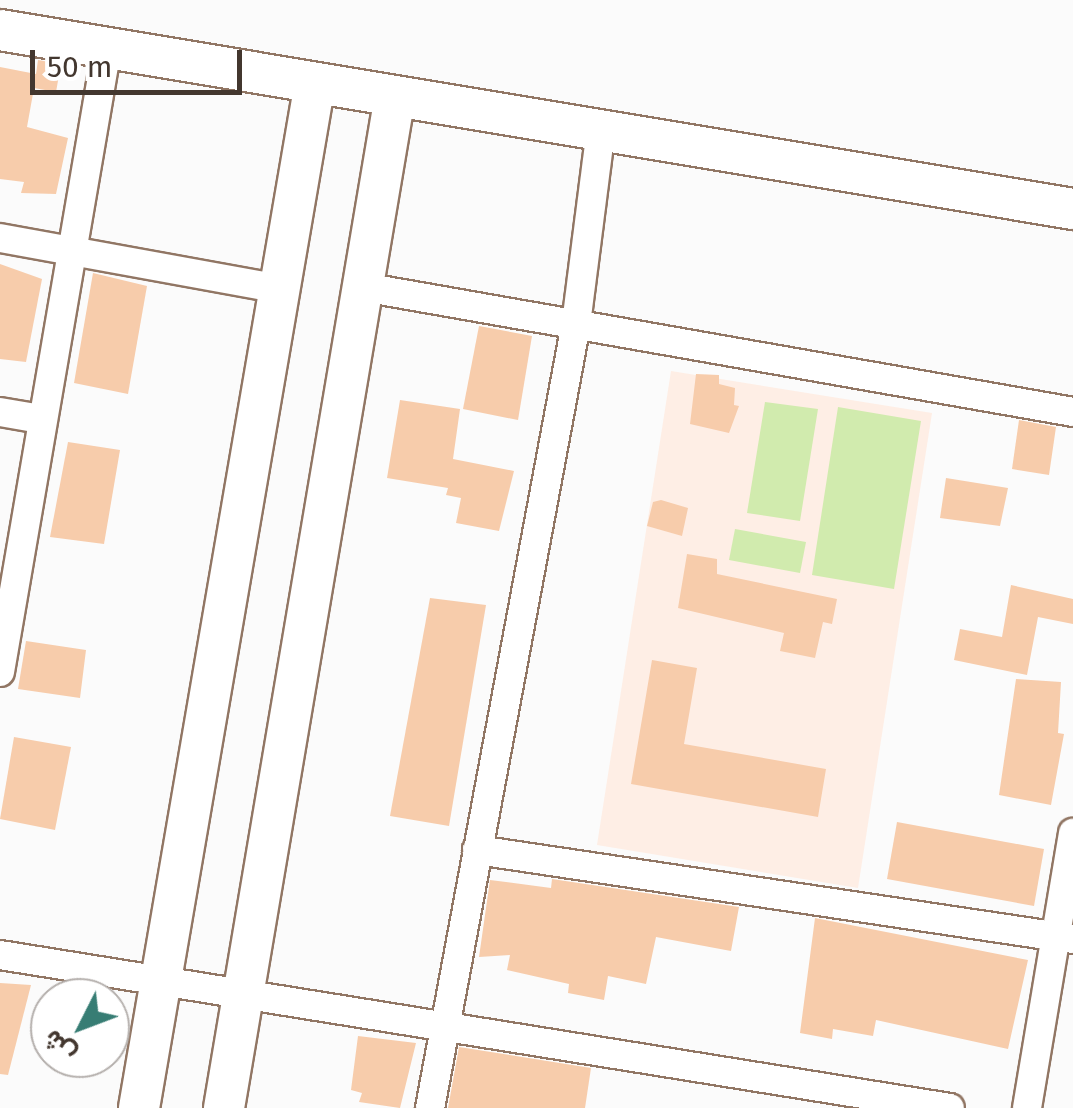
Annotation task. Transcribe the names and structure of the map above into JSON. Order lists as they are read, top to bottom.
{
  "scale_bar": "50 m",
  "north": "bottom left"
}
